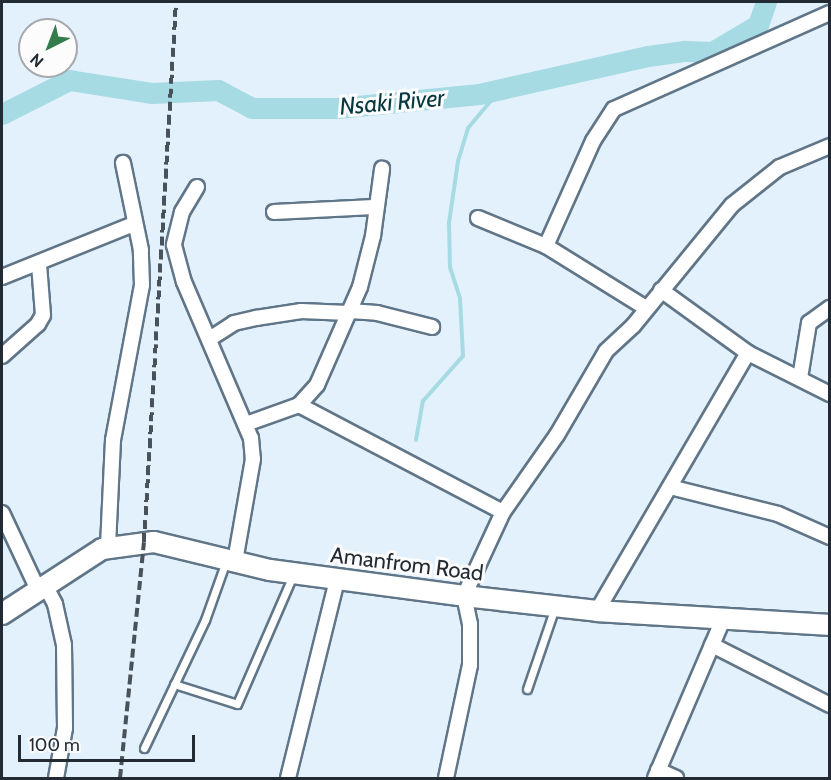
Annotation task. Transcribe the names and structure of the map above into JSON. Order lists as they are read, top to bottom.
{
  "streets": {
    "street": ["Amanfrom Road"]
  },
  "water": ["Nsaki River"],
  "scale_bar": "100 m",
  "north": "bottom left"
}
